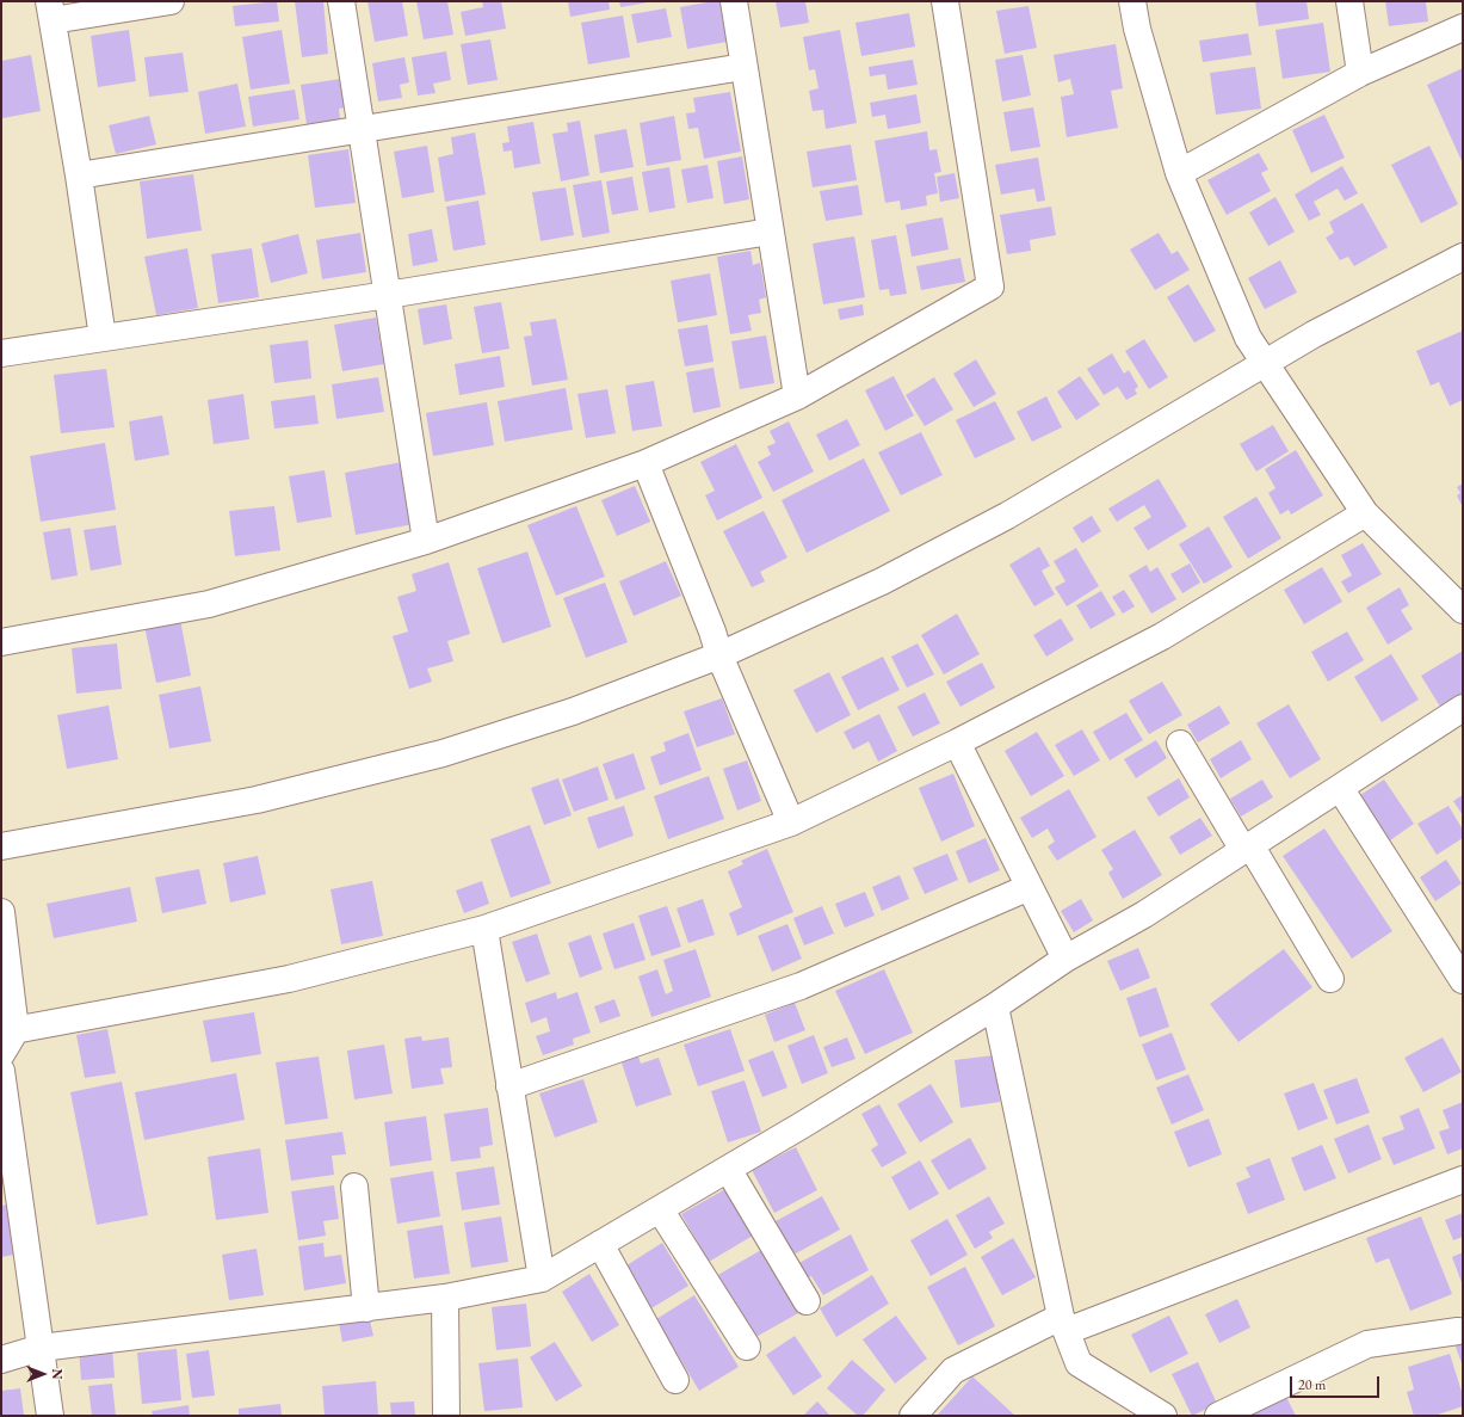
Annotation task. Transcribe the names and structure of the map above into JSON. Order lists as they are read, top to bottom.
{
  "scale_bar": "20 m",
  "north": "right"
}
